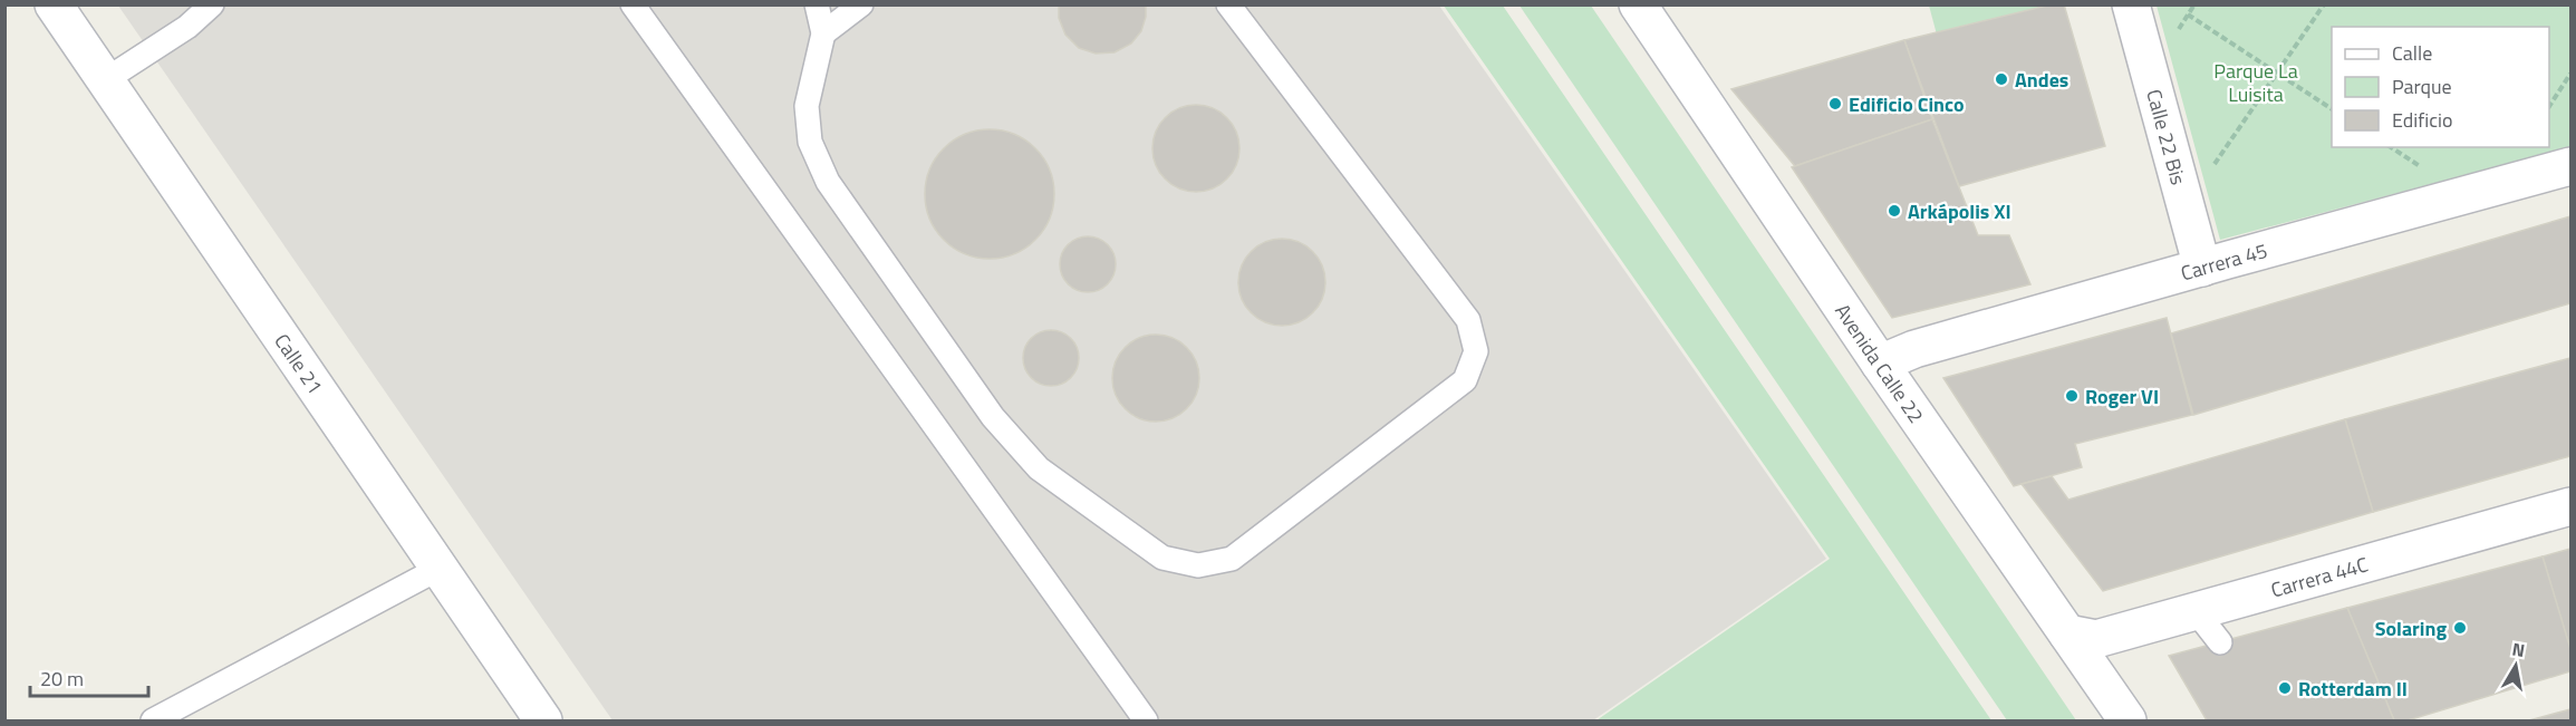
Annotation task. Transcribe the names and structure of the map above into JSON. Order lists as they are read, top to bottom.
{
  "streets": {
    "street": [
      "Calle 22 Bis",
      "Carrera 45",
      "Calle 21",
      "Avenida Calle 22",
      "Carrera 44C"
    ]
  },
  "crossings": [
    ["Calle 22 Bis", "Carrera 45"],
    ["Carrera 45", "Avenida Calle 22"],
    ["Avenida Calle 22", "Carrera 44C"]
  ],
  "parks": ["Parque La Luisita"],
  "places": [
    "Andes",
    "Edificio Cinco",
    "Arkápolis XI",
    "Roger VI",
    "Solaring",
    "Rotterdam II"
  ],
  "legend": ["Calle", "Parque", "Edificio"],
  "scale_bar": "20 m",
  "north": "top"
}
